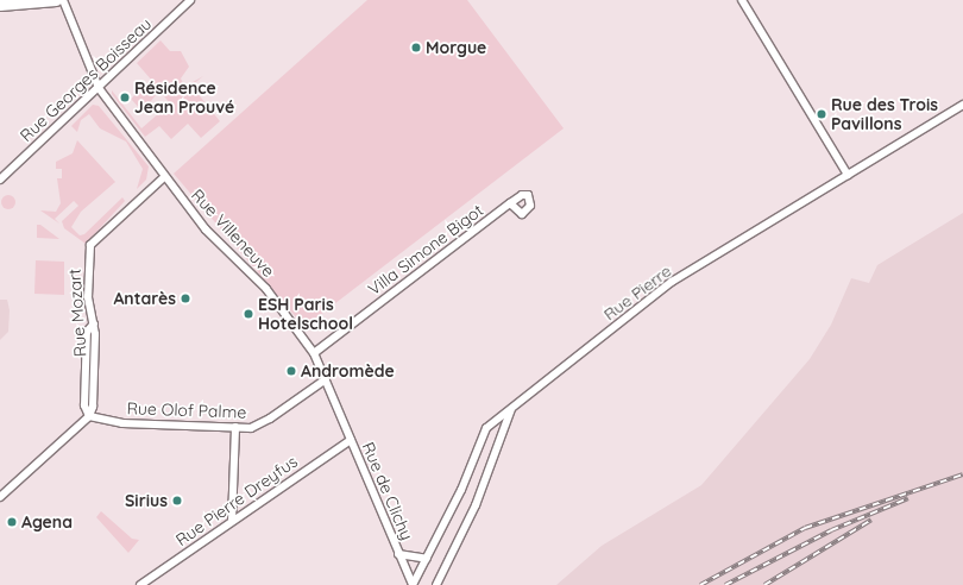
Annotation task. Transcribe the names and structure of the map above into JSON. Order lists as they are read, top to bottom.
{
  "streets": {
    "street": [
      "Rue Georges Boisseau",
      "Rue Villeneuve",
      "Villa Simone Bigot",
      "Rue Pierre",
      "Rue Mozart",
      "Rue Olof Palme",
      "Rue de Clichy",
      "Rue Pierre Dreyfus"
    ]
  },
  "crossings": [
    ["Rue Georges Boisseau", "Rue Villeneuve"],
    ["Rue Villeneuve", "Villa Simone Bigot"],
    ["Rue Villeneuve", "Rue Mozart"],
    ["Rue Villeneuve", "Rue Olof Palme"],
    ["Rue Villeneuve", "Rue de Clichy"],
    ["Rue Villeneuve", "Rue Pierre Dreyfus"],
    ["Rue Pierre", "Rue de Clichy"],
    ["Rue Mozart", "Rue Olof Palme"],
    ["Rue de Clichy", "Rue Pierre Dreyfus"]
  ],
  "places": [
    "Morgue",
    "Résidence Jean Prouvé",
    "Rue des Trois Pavillons",
    "Antarès",
    "ESH Paris Hotelschool",
    "Andromède",
    "Sirius",
    "Agena"
  ]
}
